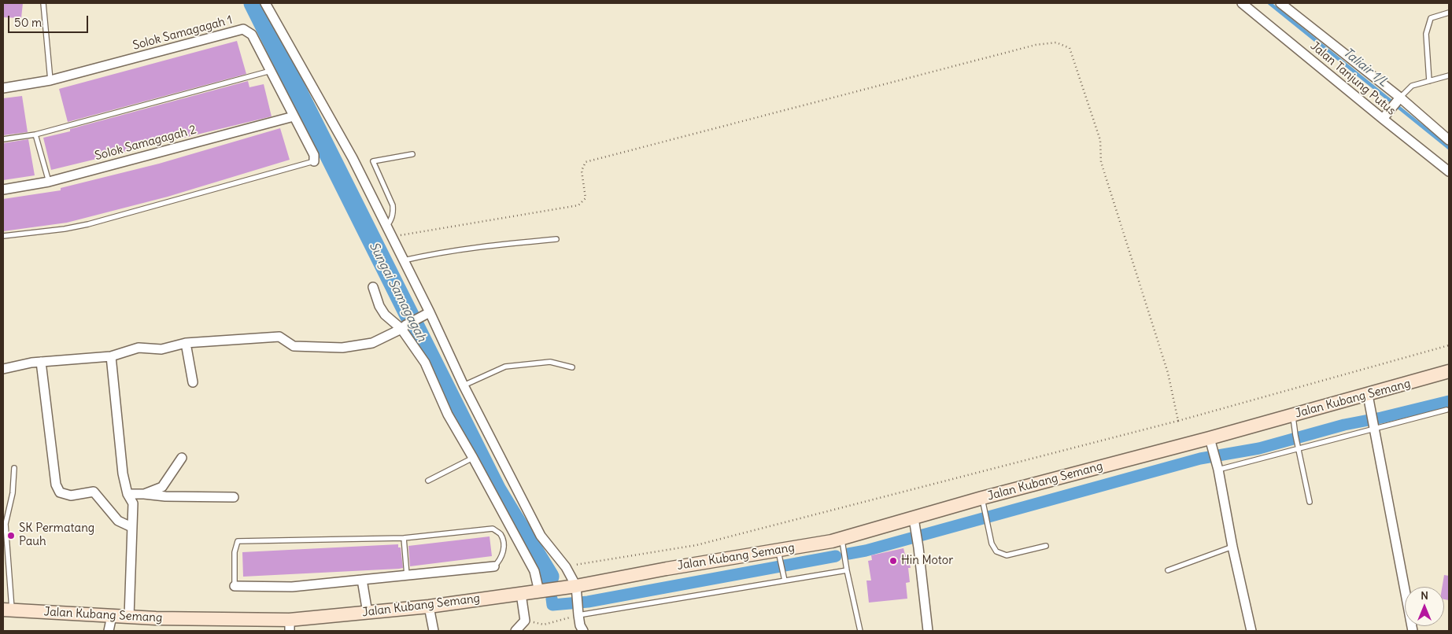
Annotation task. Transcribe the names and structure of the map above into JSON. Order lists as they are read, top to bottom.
{
  "streets": {
    "main road": ["Jalan Kubang Semang"],
    "street": ["Solok Samagagah 1", "Jalan Tanjung Putus", "Solok Samagagah 2"]
  },
  "crossings": [
    ["Solok Samagagah 1", "Solok Samagagah 2"]
  ],
  "water": ["Taliair 1/L", "Sungai Samagagah"],
  "places": ["SK Permatang Pauh", "Hin Motor"],
  "scale_bar": "50 m",
  "north": "top"
}
